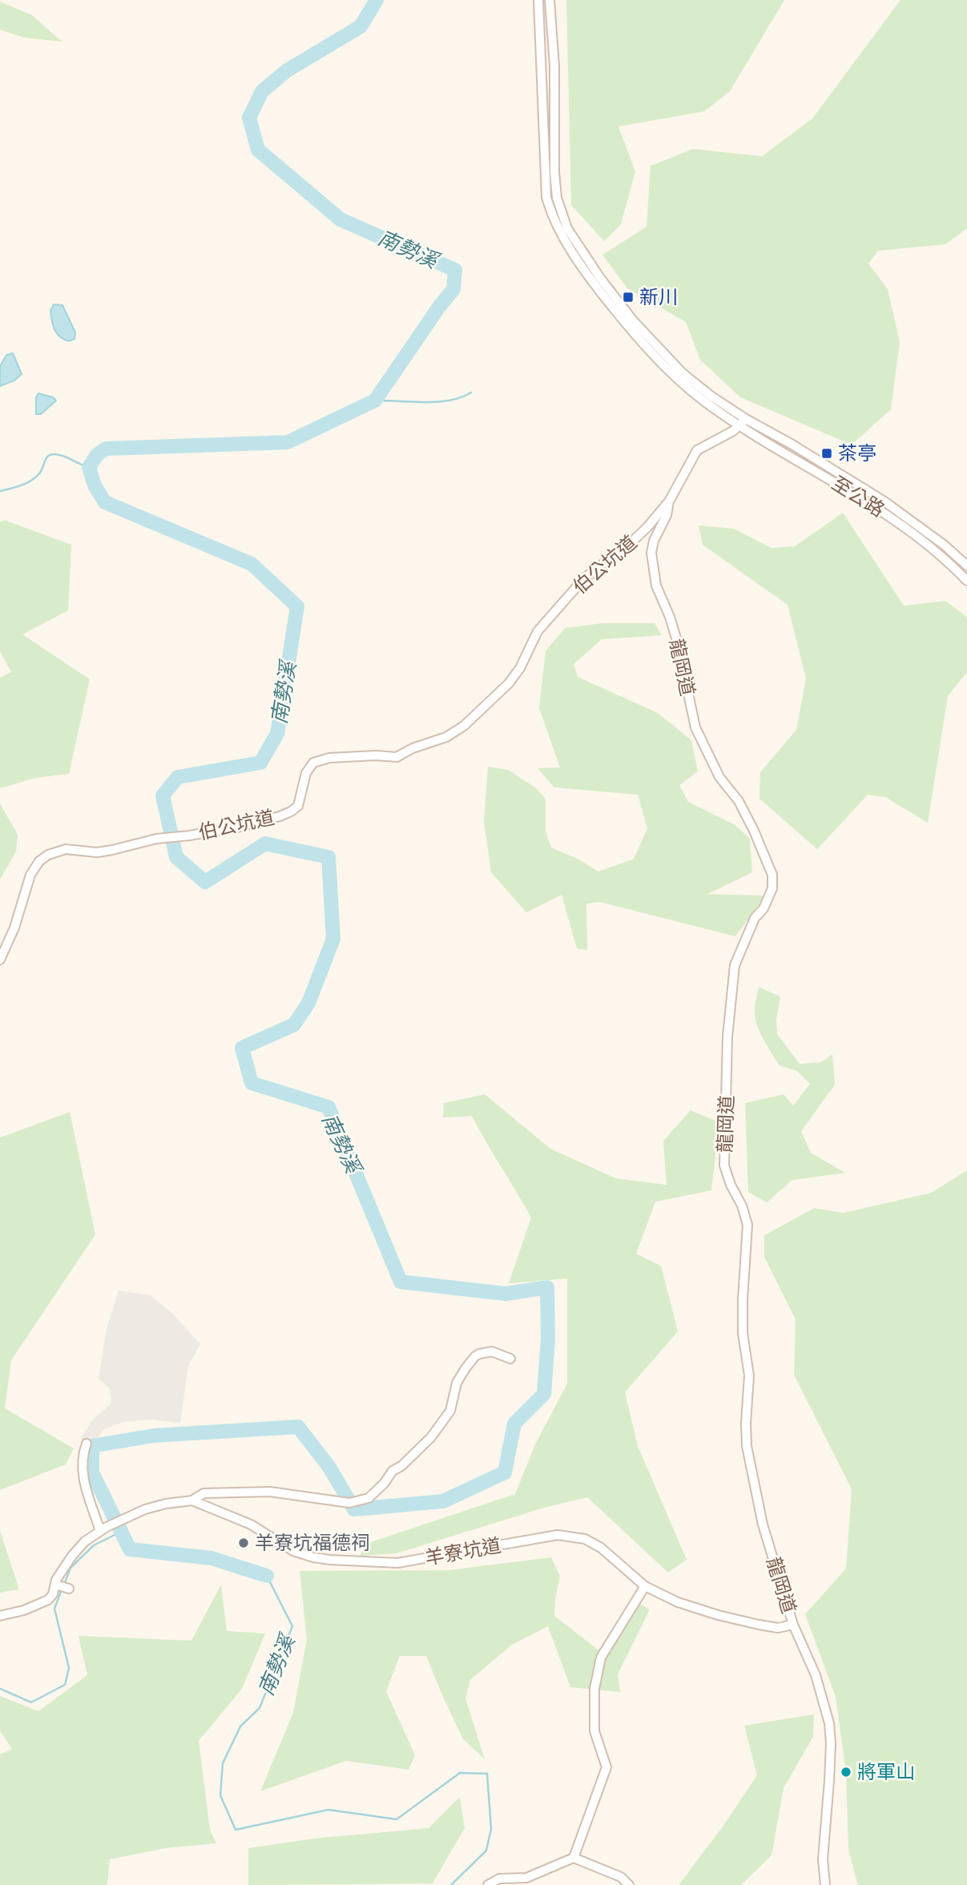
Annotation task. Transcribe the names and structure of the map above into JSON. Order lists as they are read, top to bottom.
{
  "streets": {
    "street": [
      "至公路",
      "伯公坑道",
      "龍岡道",
      "羊寮坑道"
    ]
  },
  "crossings": [
    ["至公路", "龍岡道"],
    ["伯公坑道", "龍岡道"],
    ["龍岡道", "羊寮坑道"]
  ],
  "water": ["南勢溪"],
  "places": {
    "transit": ["新川", "茶亭"],
    "other": ["羊寮坑福德祠", "將軍山"]
  }
}
